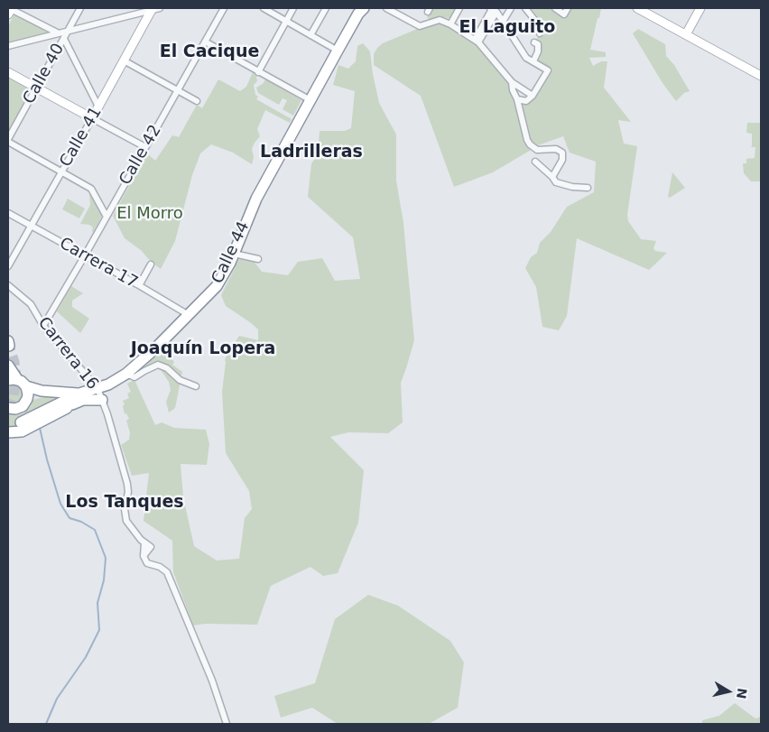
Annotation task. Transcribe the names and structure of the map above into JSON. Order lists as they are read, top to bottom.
{
  "streets": {
    "highway": ["Calle 44"],
    "street": [
      "Calle 40",
      "Calle 41",
      "Calle 42",
      "Carrera 17",
      "Carrera 16"
    ]
  },
  "crossings": [
    ["Calle 41", "Carrera 17"],
    ["Calle 42", "Carrera 17"],
    ["Calle 42", "Carrera 16"],
    ["Calle 44", "Carrera 17"],
    ["Calle 44", "Carrera 16"]
  ],
  "districts": [
    "El Laguito",
    "El Cacique",
    "Ladrilleras",
    "Joaquín Lopera",
    "Los Tanques"
  ],
  "parks": ["El Morro"],
  "north": "right"
}
